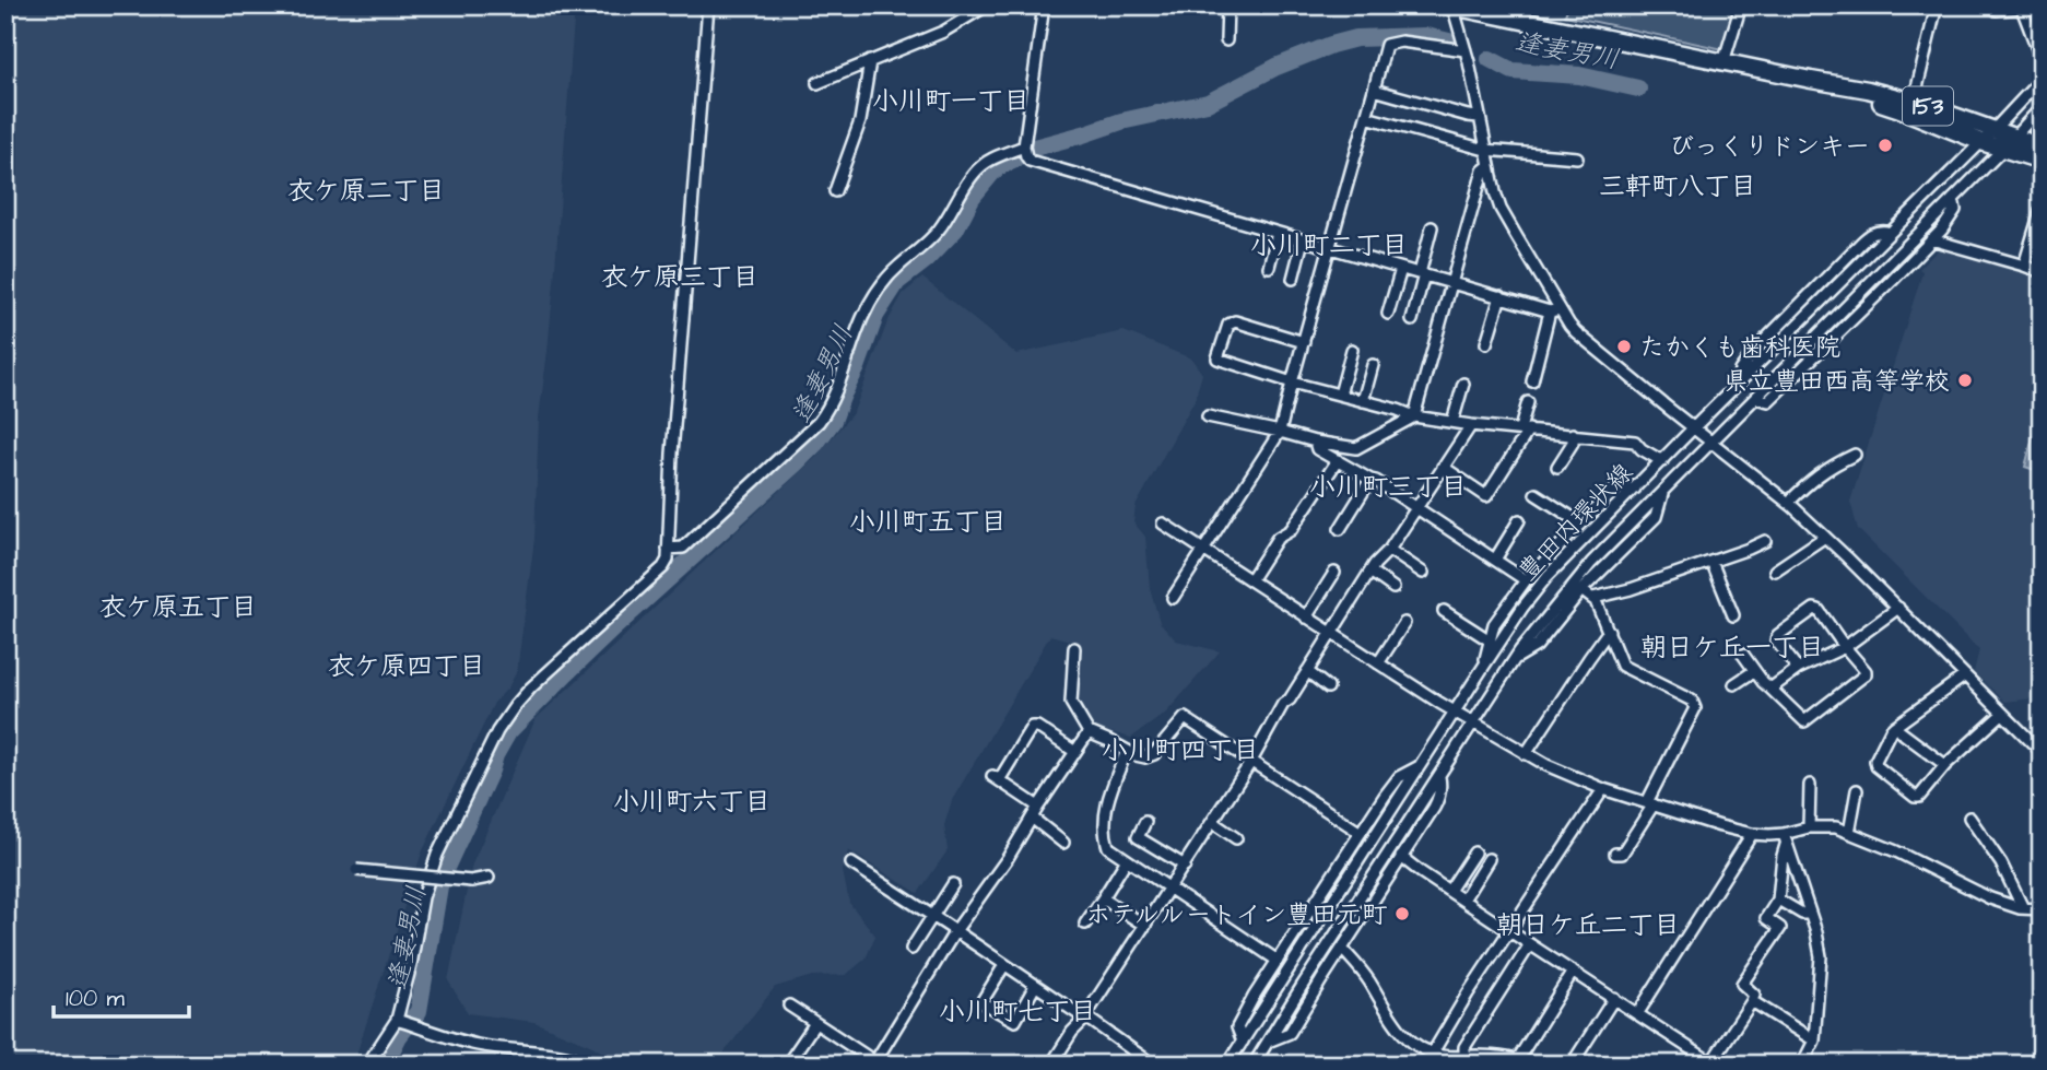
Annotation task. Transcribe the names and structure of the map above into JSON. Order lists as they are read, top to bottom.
{
  "streets": {
    "highway": ["153"],
    "street": ["豊田内環状線"]
  },
  "crossings": [
    ["153", "豊田内環状線"]
  ],
  "districts": [
    "小川町一丁目",
    "三軒町八丁目",
    "衣ケ原二丁目",
    "小川町二丁目",
    "衣ケ原三丁目",
    "小川町三丁目",
    "小川町五丁目",
    "衣ケ原五丁目",
    "朝日ケ丘一丁目",
    "衣ケ原四丁目",
    "小川町四丁目",
    "小川町六丁目",
    "朝日ケ丘二丁目",
    "小川町七丁目"
  ],
  "water": ["逢妻男川"],
  "places": [
    "びっくりドンキー",
    "たかくも歯科医院",
    "県立豊田西高等学校",
    "ホテルルートイン豊田元町"
  ],
  "scale_bar": "100 m"
}
